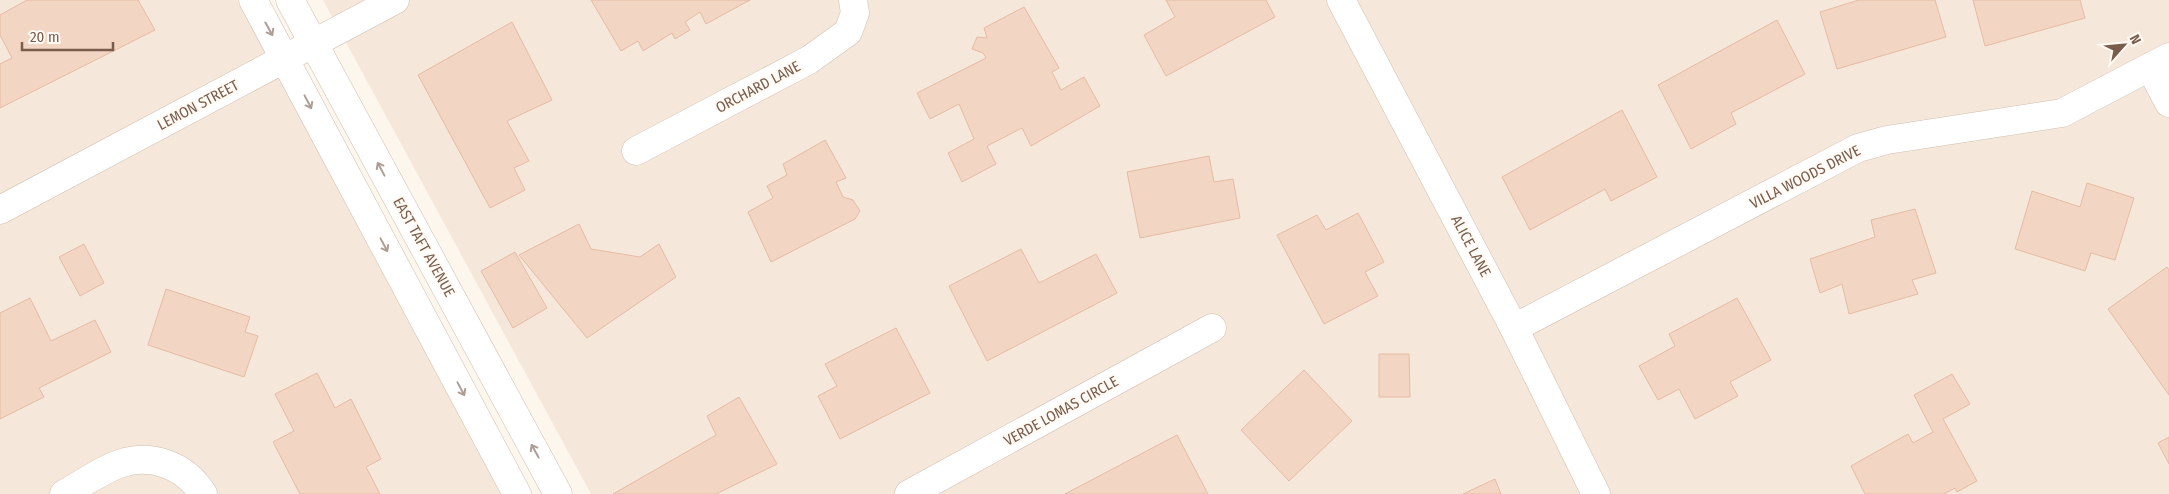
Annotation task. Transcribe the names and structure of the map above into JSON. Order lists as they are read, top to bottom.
{
  "streets": {
    "street": [
      "ORCHARD LANE",
      "LEMON STREET",
      "VILLA WOODS DRIVE",
      "ALICE LANE",
      "EAST TAFT AVENUE",
      "VERDE LOMAS CIRCLE"
    ]
  },
  "crossings": [
    ["LEMON STREET", "EAST TAFT AVENUE"],
    ["VILLA WOODS DRIVE", "ALICE LANE"]
  ],
  "scale_bar": "20 m",
  "north": "top right"
}
